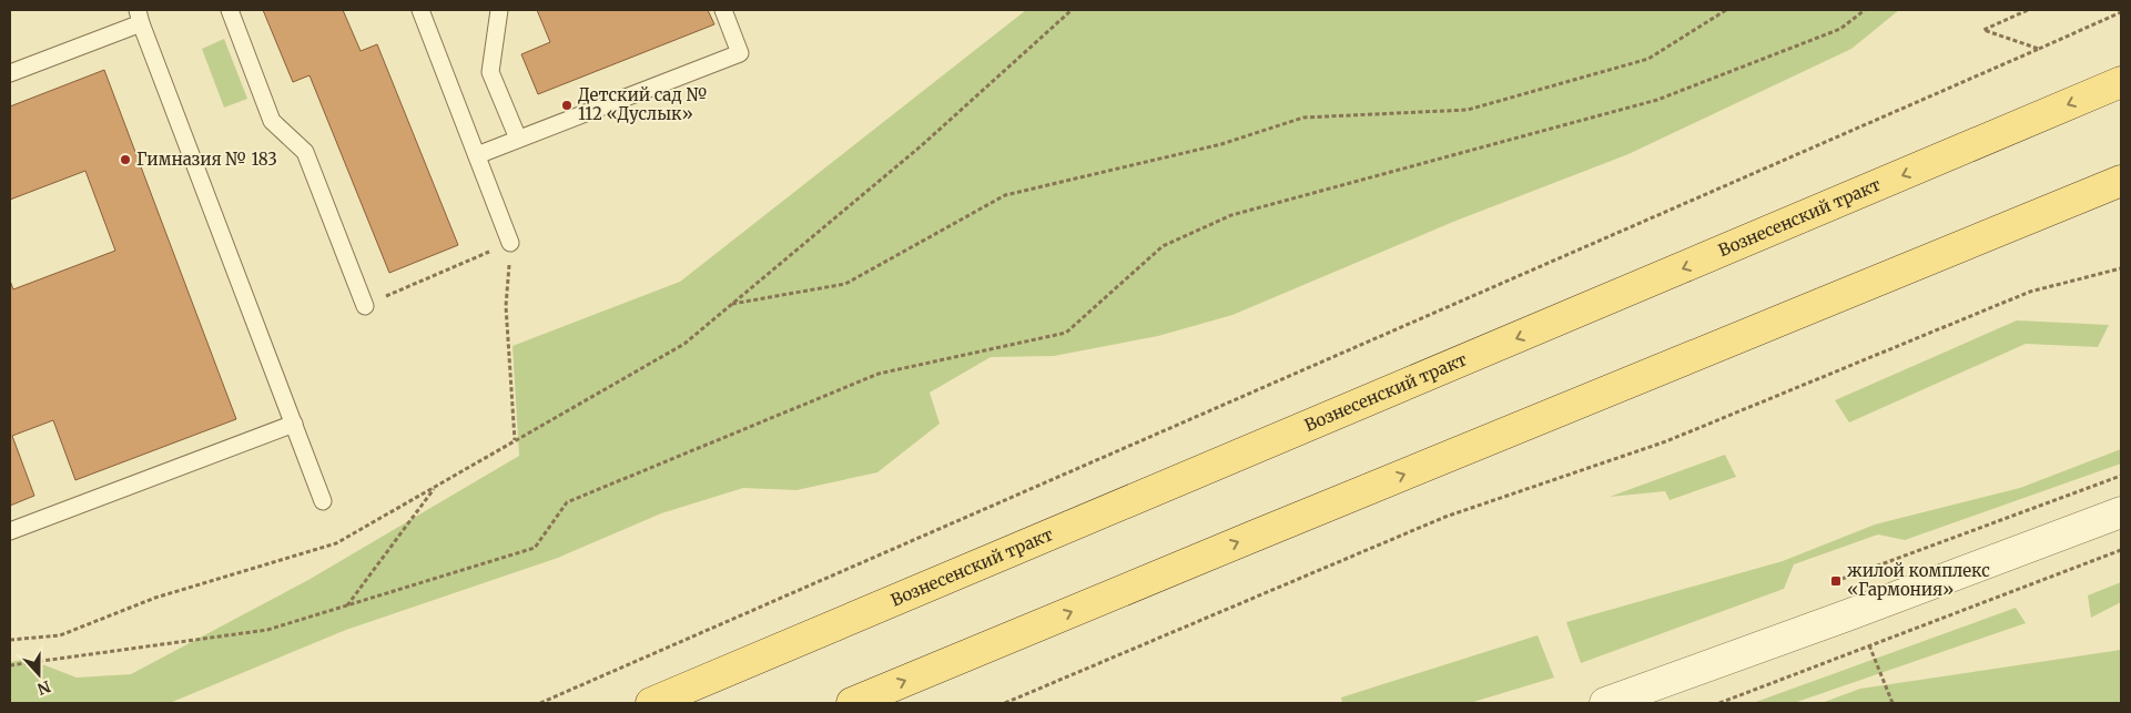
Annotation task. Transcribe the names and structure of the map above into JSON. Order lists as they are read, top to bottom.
{
  "streets": {
    "main road": ["Вознесенский тракт"]
  },
  "places": {
    "other": ["Детский сад № 112 «Дуслык»", "Гимназия № 183"],
    "transit": ["жилой комплекс «Гармония»"]
  },
  "north": "bottom"
}
